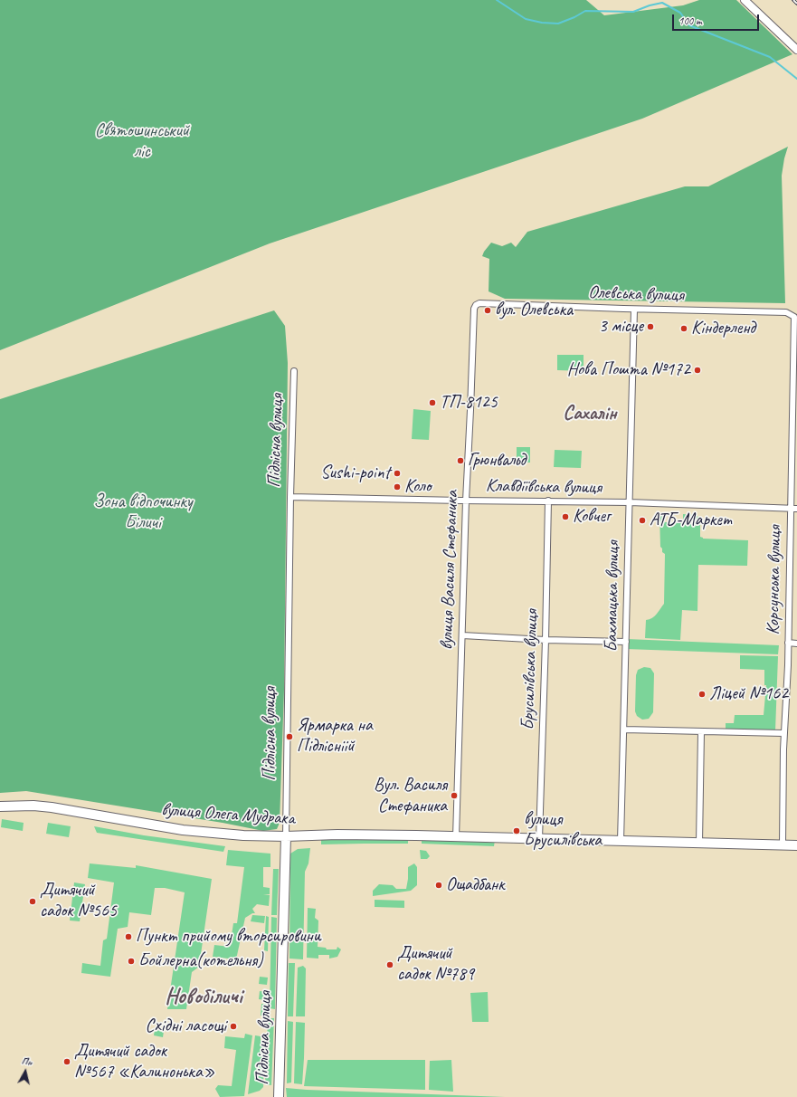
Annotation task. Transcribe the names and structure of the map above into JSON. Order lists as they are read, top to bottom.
{
  "streets": {
    "main road": ["Підлісна вулиця", "вулиця Олега Мудрака"],
    "street": [
      "Олевська вулиця",
      "Клавдіївська вулиця",
      "вулиця Василя Стефаника",
      "Корсунська вулиця",
      "Бахмацька вулиця",
      "Брусилівська вулиця"
    ]
  },
  "crossings": [
    ["Олевська вулиця", "вулиця Василя Стефаника"],
    ["Олевська вулиця", "Корсунська вулиця"],
    ["Олевська вулиця", "Бахмацька вулиця"],
    ["Підлісна вулиця", "Клавдіївська вулиця"],
    ["Підлісна вулиця", "вулиця Олега Мудрака"],
    ["Клавдіївська вулиця", "вулиця Василя Стефаника"],
    ["Клавдіївська вулиця", "Корсунська вулиця"],
    ["Клавдіївська вулиця", "Бахмацька вулиця"],
    ["Клавдіївська вулиця", "Брусилівська вулиця"],
    ["вулиця Василя Стефаника", "вулиця Олега Мудрака"],
    ["Корсунська вулиця", "вулиця Олега Мудрака"],
    ["Бахмацька вулиця", "вулиця Олега Мудрака"],
    ["Брусилівська вулиця", "вулиця Олега Мудрака"]
  ],
  "districts": ["Сахалін", "Новобіличі"],
  "parks": ["Святошинський ліс", "Зона відпочинку Біличі"],
  "places": [
    "вул. Олевська",
    "3 місце",
    "Кіндерленд",
    "Нова Пошта №172",
    "ТП-8125",
    "Грюнвальд",
    "Sushi-point",
    "Коло",
    "Ковчег",
    "АТБ-Маркет",
    "Ліцей №162",
    "Ярмарка на Підлісніій",
    "Вул. Василя Стефаника",
    "вулиця Брусилівська",
    "Ощадбанк",
    "Дитячий садок №565",
    "Пункт прийому вторсировини",
    "Бойлерна(котельня)",
    "Дитячий садок №789",
    "Східні ласощі",
    "Дитячий садок №567 «Калинонька»"
  ],
  "scale_bar": "100 m",
  "north": "top"
}
